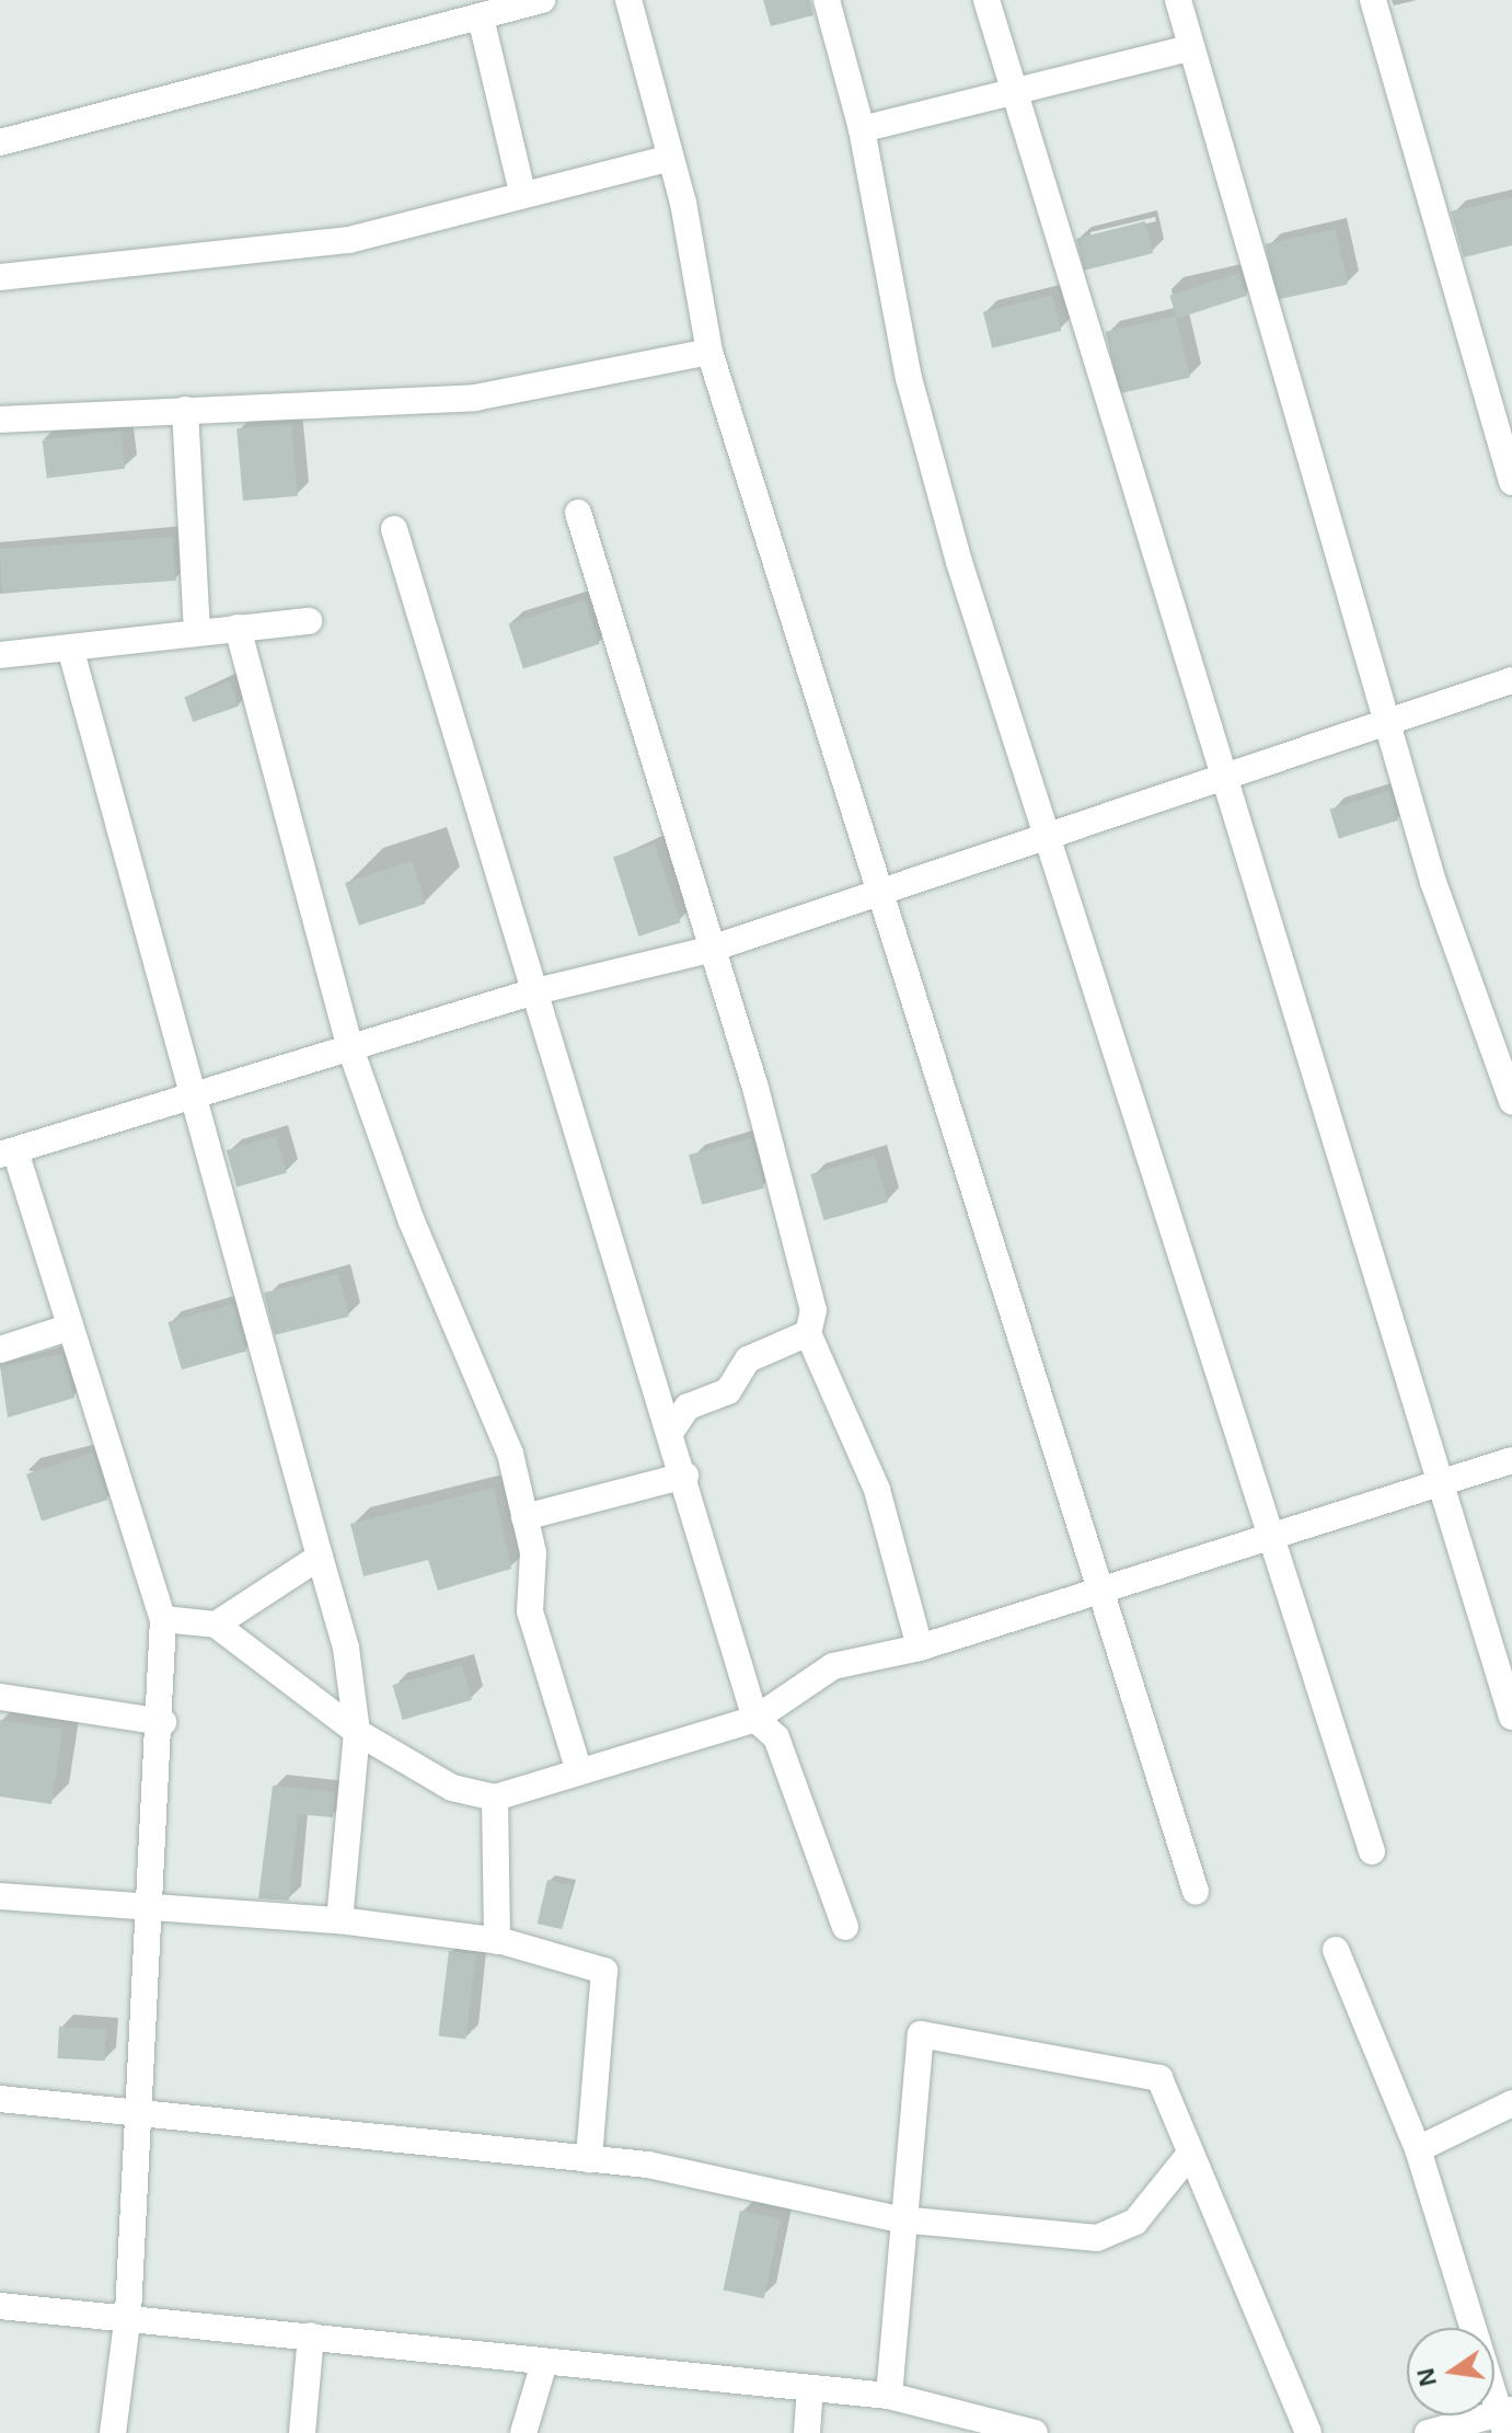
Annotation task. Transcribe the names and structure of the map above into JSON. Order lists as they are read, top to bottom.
{
  "north": "left"
}
